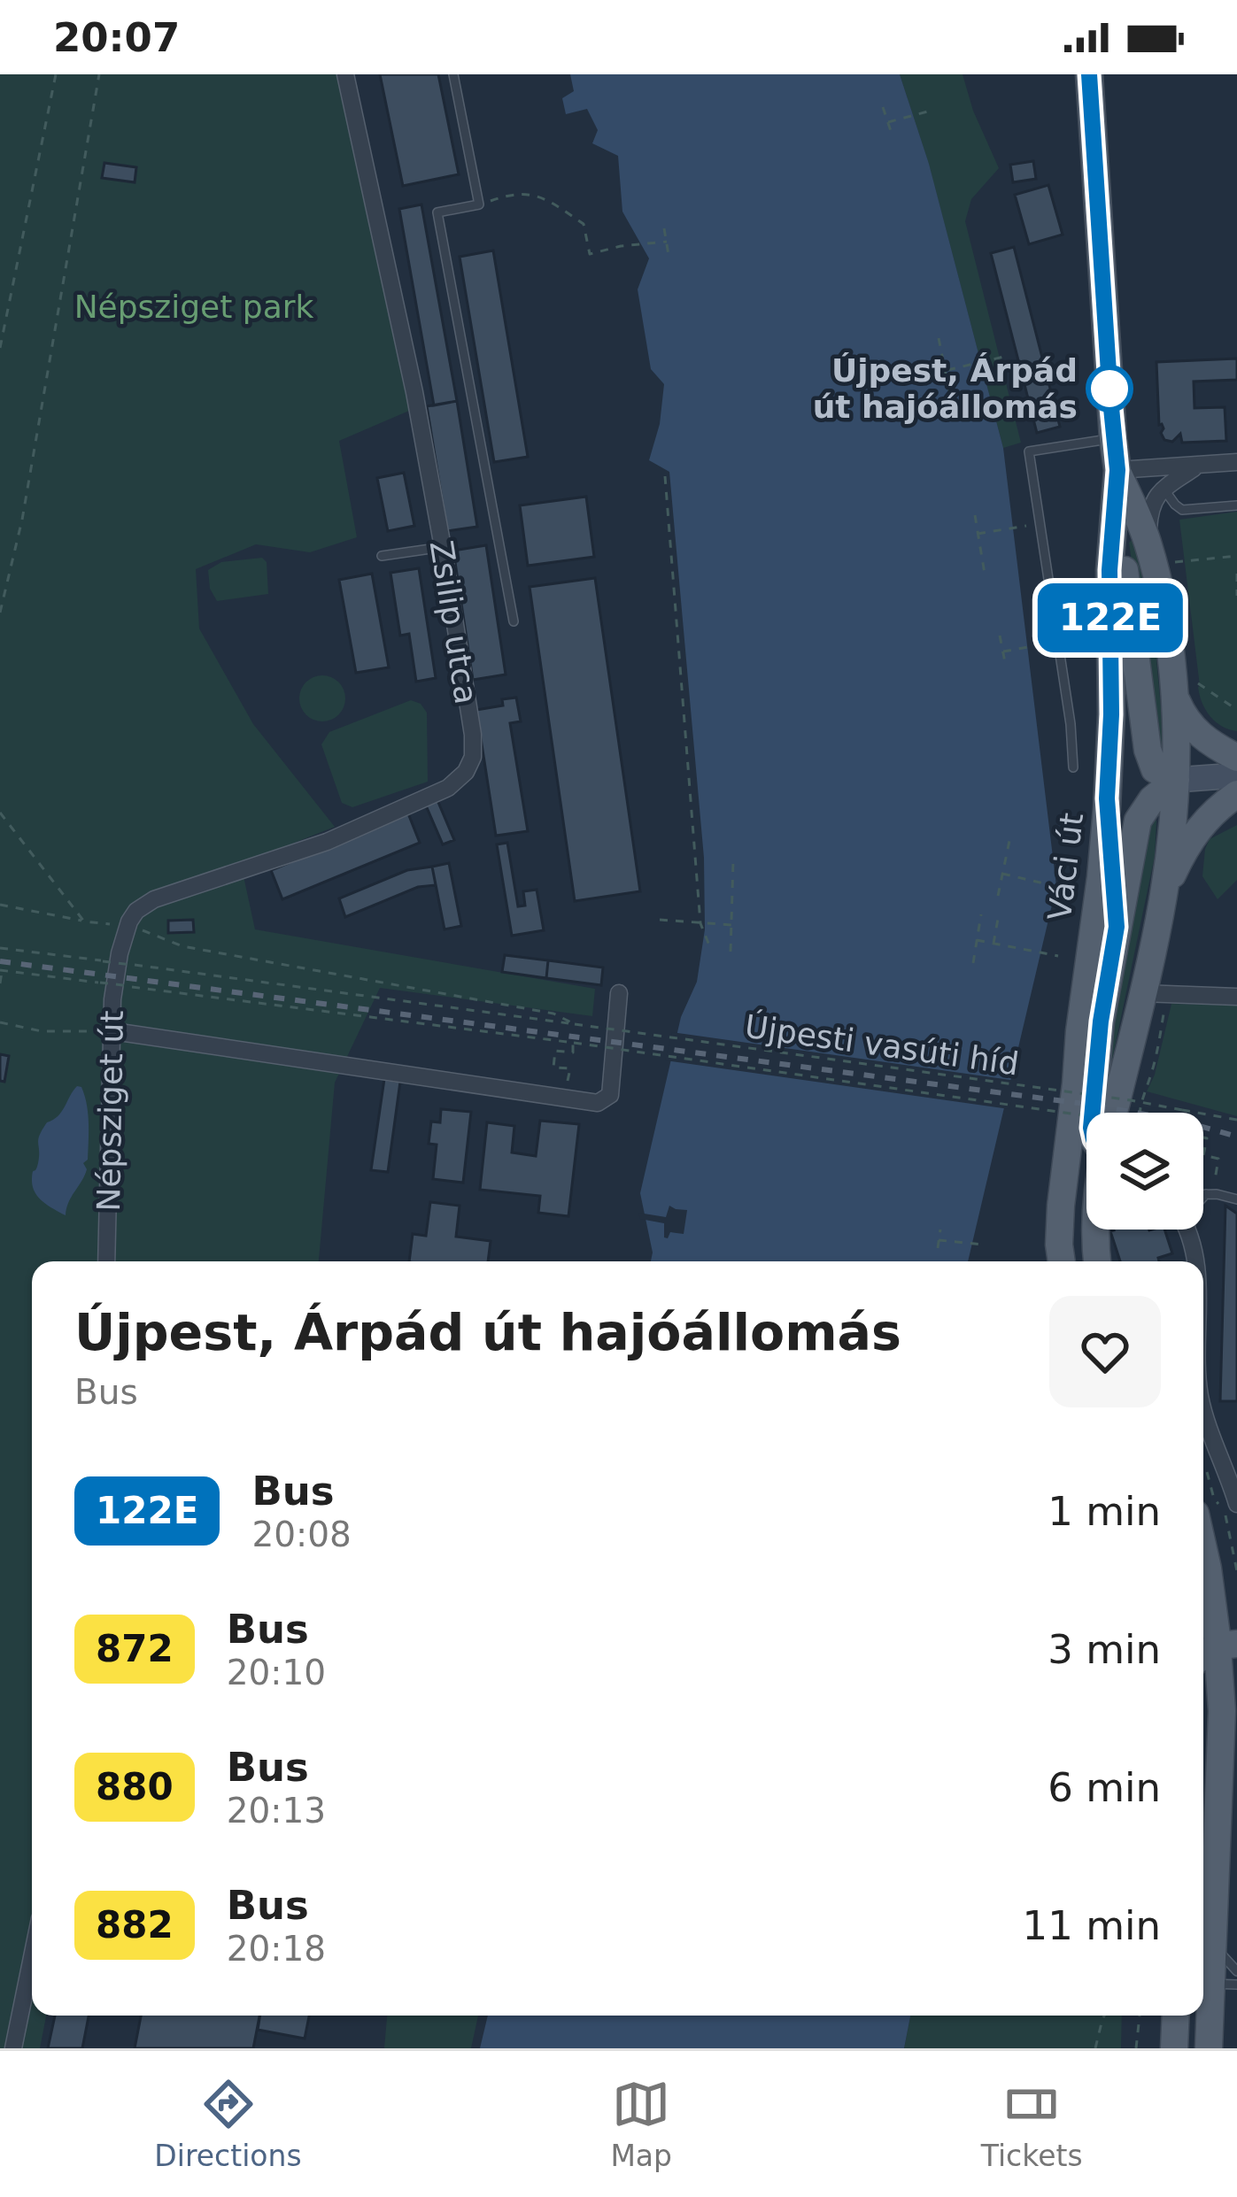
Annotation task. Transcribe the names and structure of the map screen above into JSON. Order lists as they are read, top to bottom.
{
  "streets": {
    "main road": ["Váci út"],
    "street": ["Zsilip utca", "Népsziget út"],
    "path": ["Újpesti vasúti híd"]
  },
  "parks": ["Népsziget park"],
  "places": ["Újpest, Árpád út hajóállomás"],
  "lines": ["bus line 122E"],
  "page": {
    "status": "20:07",
    "on_map": "122E",
    "heading": ["Újpest, Árpád út hajóállomás", "Bus"],
    "list": [
      {
        "mark": "122E",
        "name": "Bus",
        "note": "20:08",
        "value": "1 min"
      },
      {
        "mark": "872",
        "name": "Bus",
        "note": "20:10",
        "value": "3 min"
      },
      {
        "mark": "880",
        "name": "Bus",
        "note": "20:13",
        "value": "6 min"
      },
      {
        "mark": "882",
        "name": "Bus",
        "note": "20:18",
        "value": "11 min"
      }
    ],
    "tabs": ["Directions", "Map", "Tickets"]
  }
}
